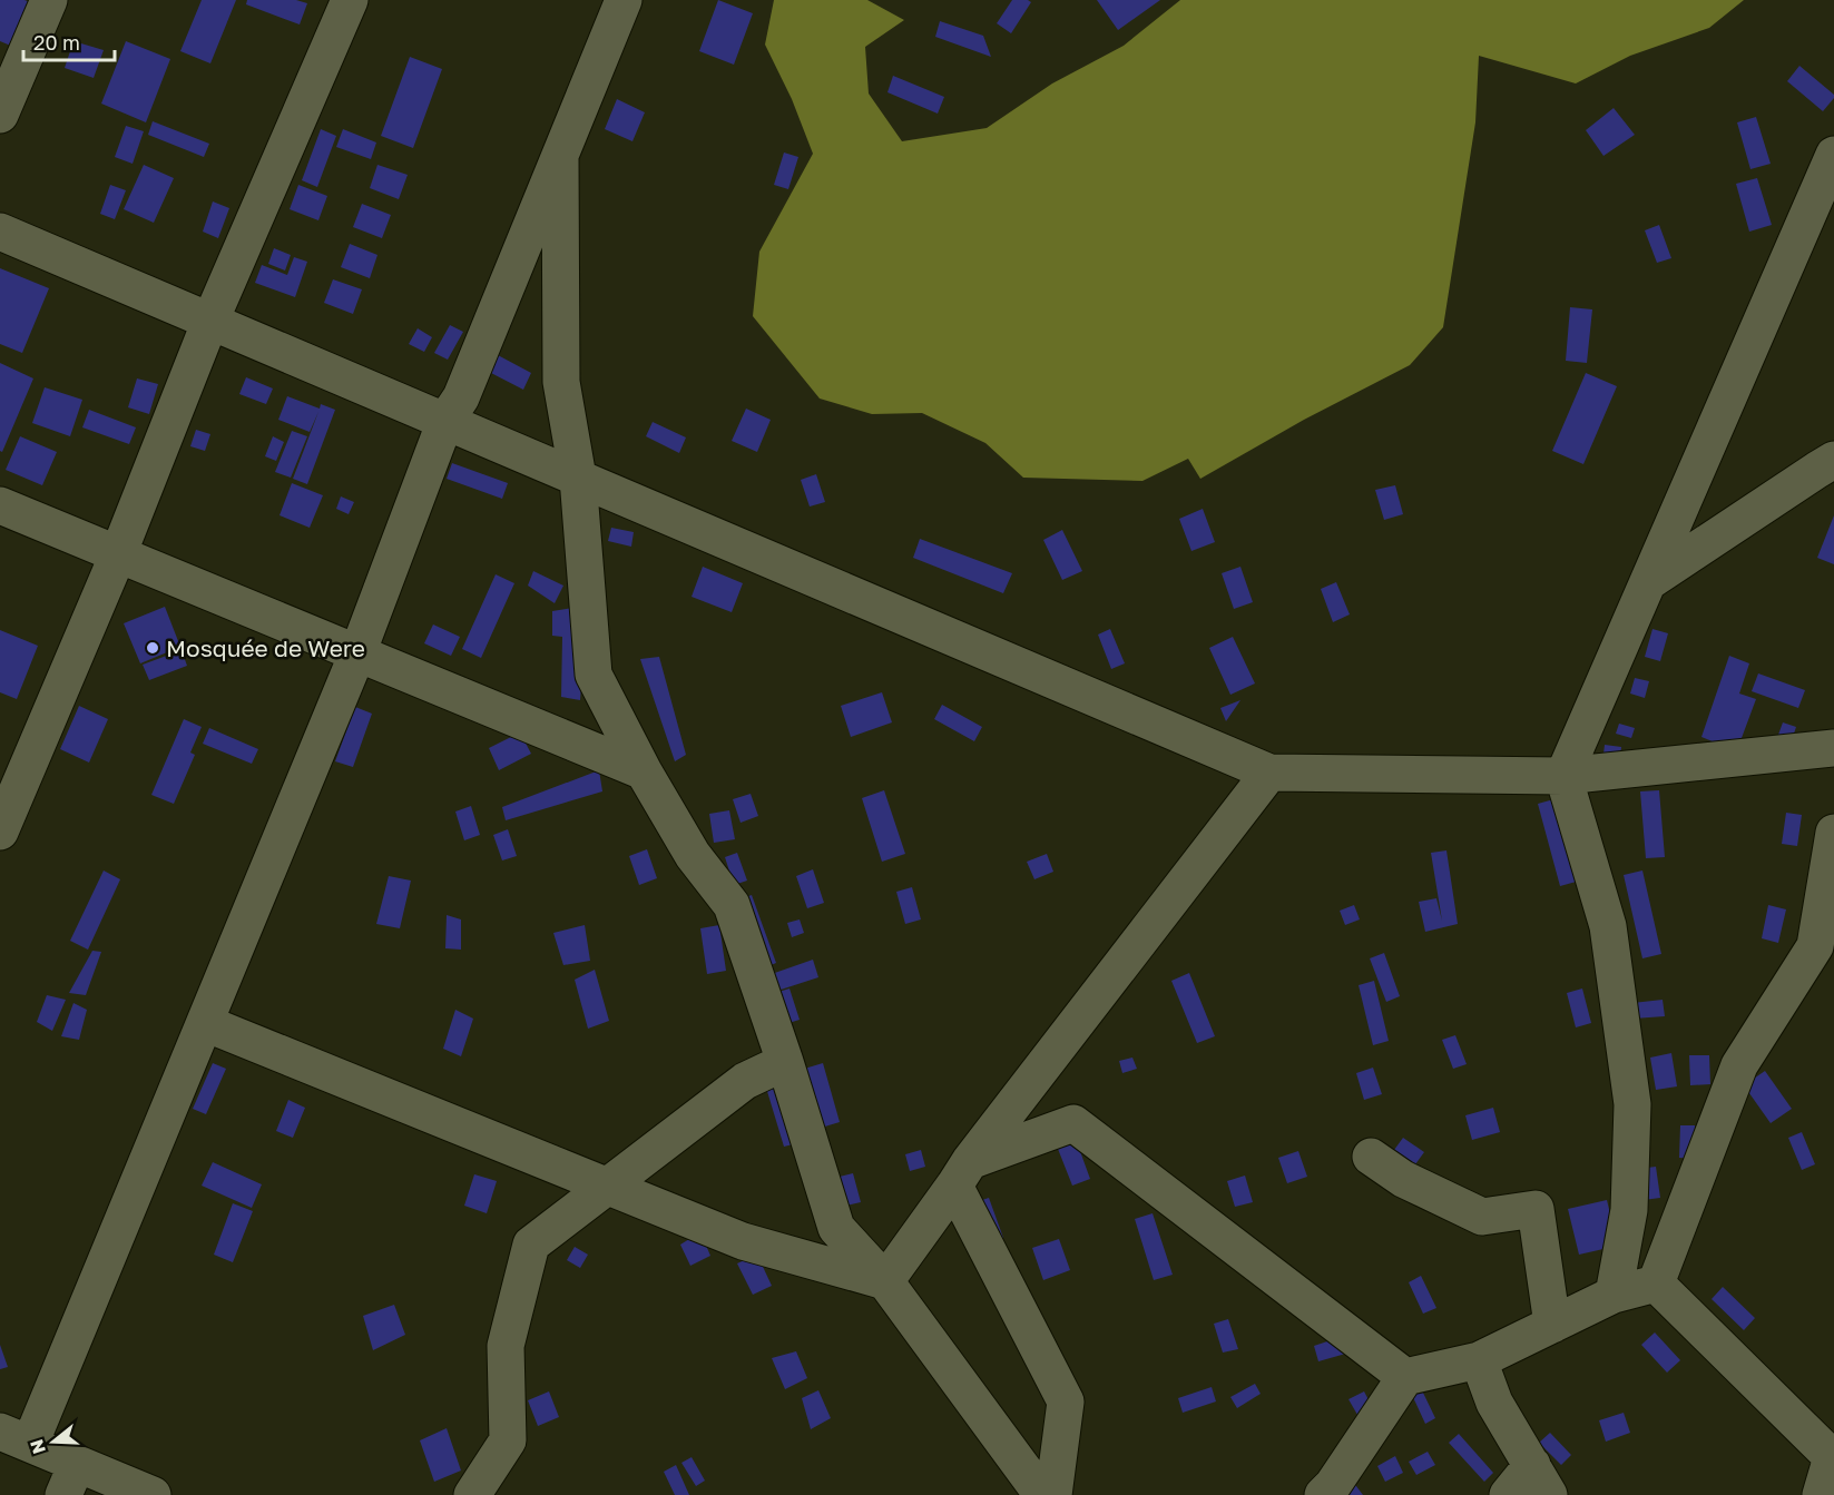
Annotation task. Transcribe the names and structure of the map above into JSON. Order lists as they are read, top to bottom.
{
  "places": ["Mosquée de Were"],
  "scale_bar": "20 m",
  "north": "left"
}
